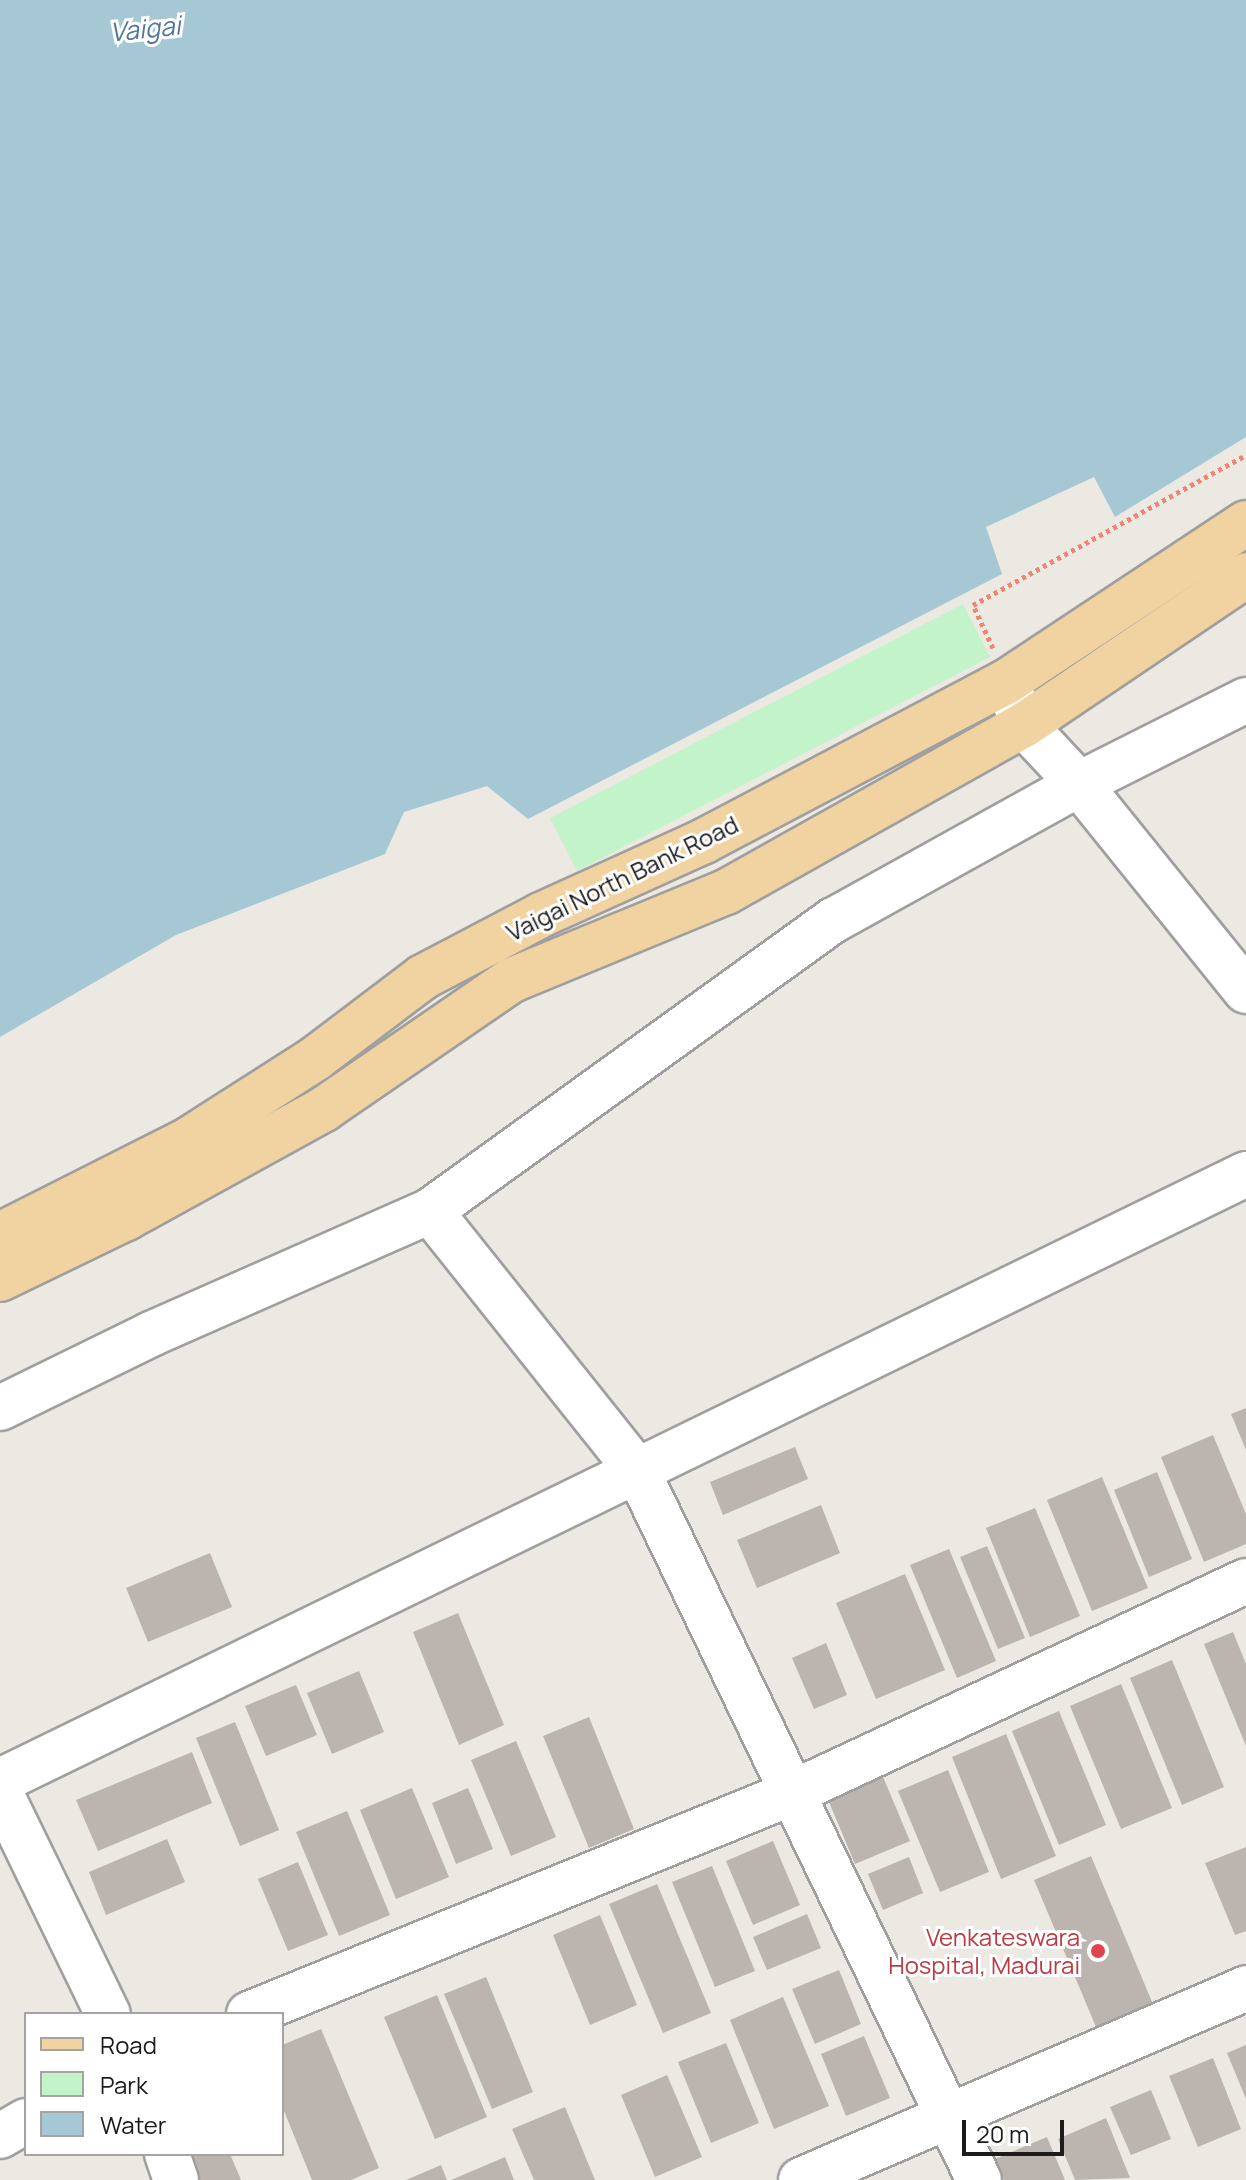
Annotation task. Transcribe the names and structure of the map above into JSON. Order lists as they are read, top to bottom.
{
  "streets": {
    "main road": ["Vaigai North Bank Road"]
  },
  "water": ["Vaigai"],
  "places": ["Venkateswara Hospital, Madurai"],
  "legend": ["Road", "Park", "Water"],
  "scale_bar": "20 m"
}
